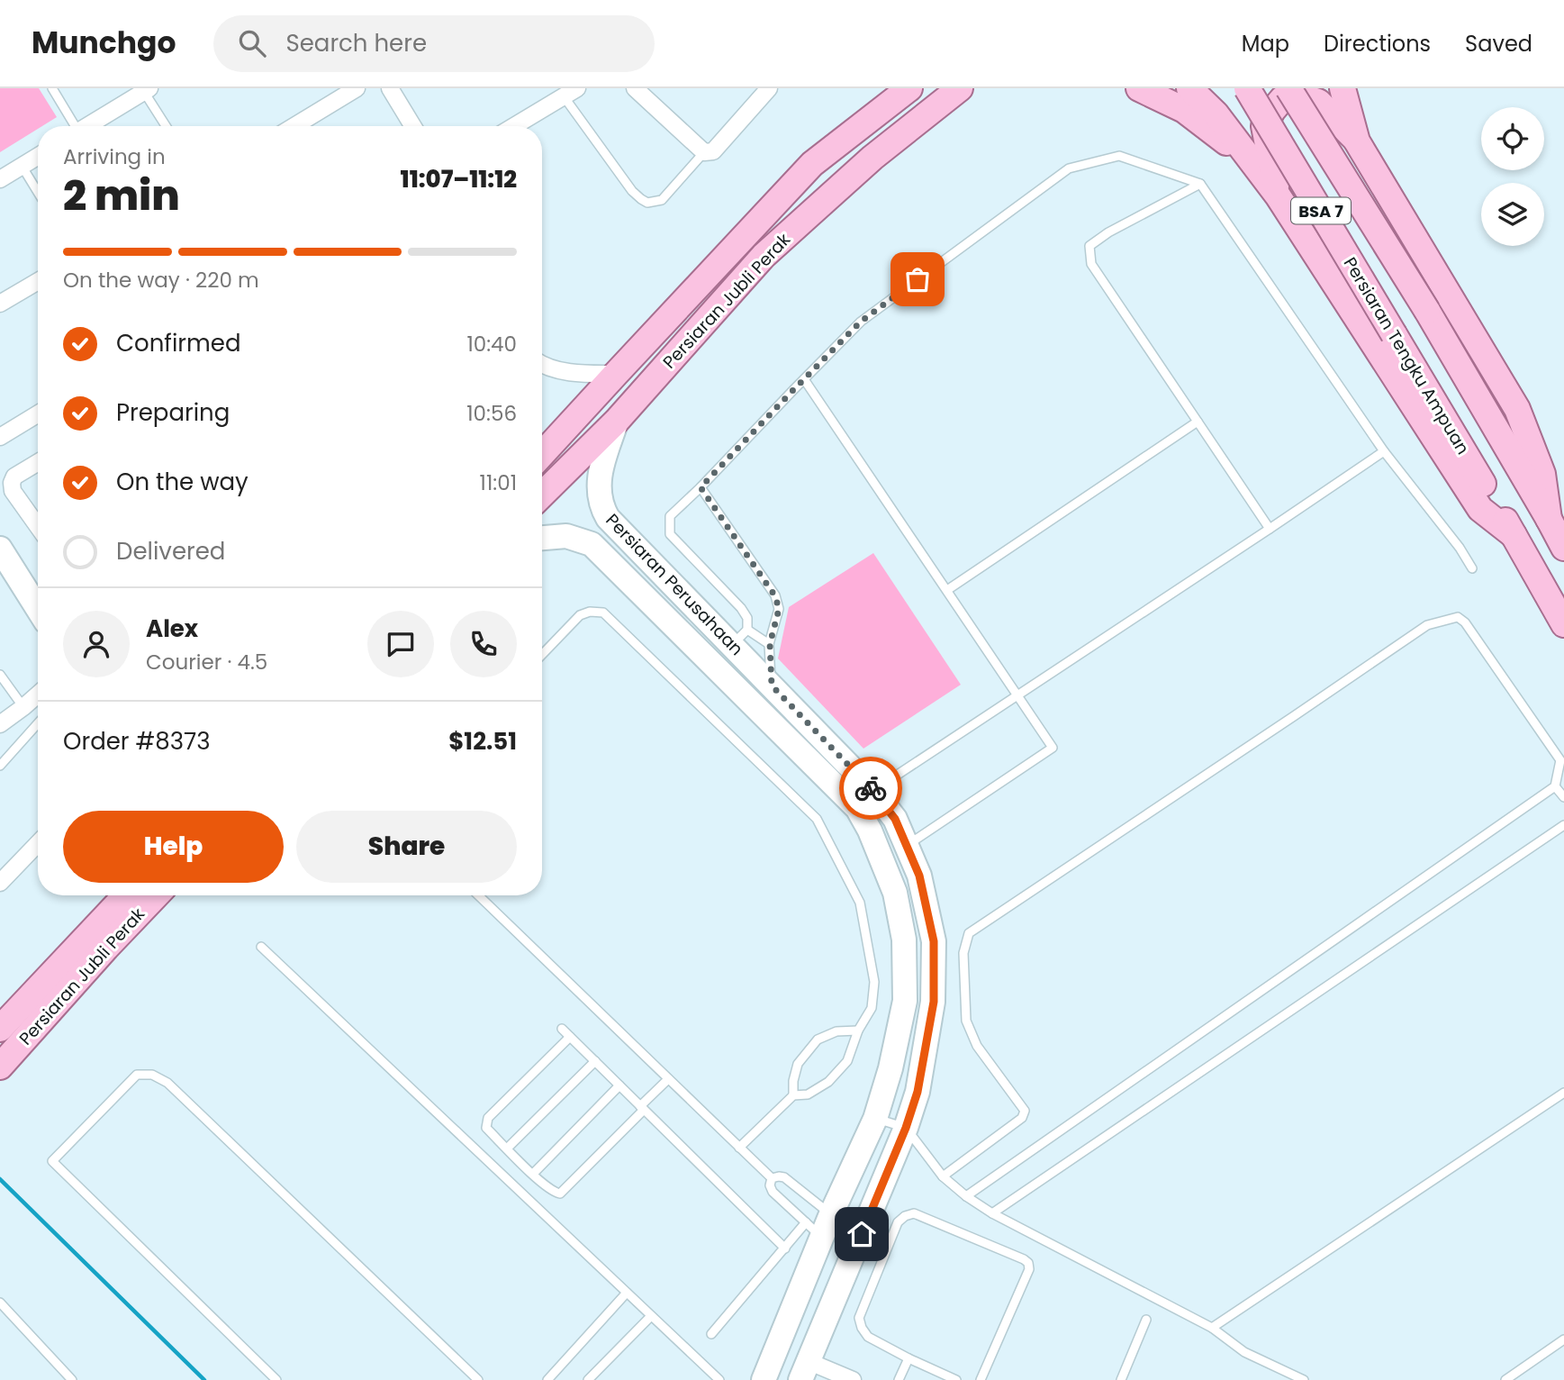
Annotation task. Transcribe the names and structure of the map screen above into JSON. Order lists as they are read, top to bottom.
{
  "streets": {
    "main road": [
      "BSA 7",
      "Persiaran Jubli Perak",
      "Persiaran Tengku Ampuan",
      "Persiaran Perusahaan"
    ]
  },
  "crossings": [
    ["Persiaran Jubli Perak", "Persiaran Perusahaan"]
  ],
  "page": {
    "header": "Munchgo",
    "search": "Search here",
    "nav": ["Map", "Directions", "Saved"],
    "heading": ["2 min", "Arriving in", "11:07–11:12"],
    "panel": [
      "Alex",
      "Courier · 4.5",
      "Order #8373",
      "$12.51"
    ],
    "bar": "On the way · 220 m",
    "list": [
      ["Confirmed", "10:40"],
      ["Preparing", "10:56"],
      ["On the way", "11:01"],
      "Delivered"
    ],
    "buttons": ["Help", "Share"]
  }
}
